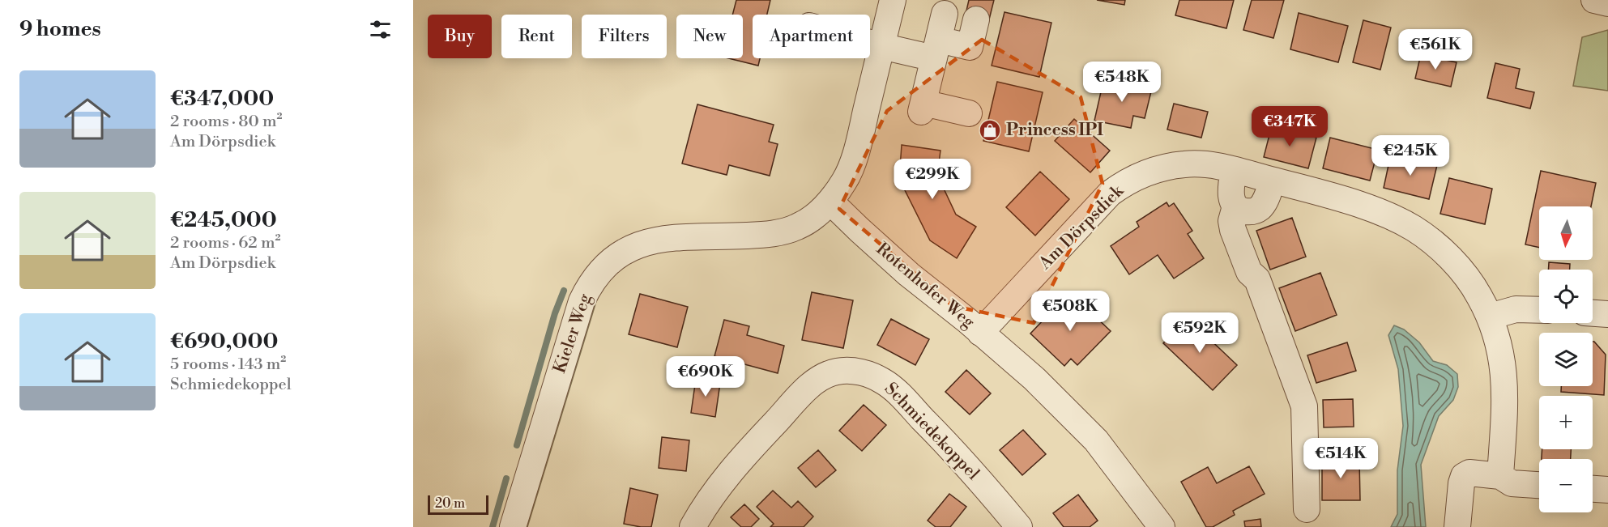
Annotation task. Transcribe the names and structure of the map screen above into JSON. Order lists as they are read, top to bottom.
{
  "streets": {
    "street": [
      "Am Dörpsdiek",
      "Rotenhofer Weg",
      "Kieler Weg",
      "Schmiedekoppel"
    ]
  },
  "crossings": [
    ["Am Dörpsdiek", "Rotenhofer Weg"],
    ["Rotenhofer Weg", "Kieler Weg"]
  ],
  "places": {
    "shop": ["Princess IPI"]
  },
  "scale_bar": "20 m",
  "north": "bottom",
  "page": {
    "heading": "9 homes",
    "chip": [
      "Buy",
      "Rent",
      "Filters",
      "New",
      "Apartment"
    ],
    "price": [
      "€561K",
      "€548K",
      "€347K",
      "€245K",
      "€299K",
      "€508K",
      "€592K",
      "€690K",
      "€514K"
    ],
    "list": [
      {
        "name": "€347,000",
        "note": "2 rooms · 80 m² · Am Dörpsdiek"
      },
      {
        "name": "€245,000",
        "note": "2 rooms · 62 m² · Am Dörpsdiek"
      },
      {
        "name": "€690,000",
        "note": "5 rooms · 143 m² · Schmiedekoppel"
      }
    ],
    "map_buttons": ["+", "−"],
    "scale": "20 m"
  }
}
